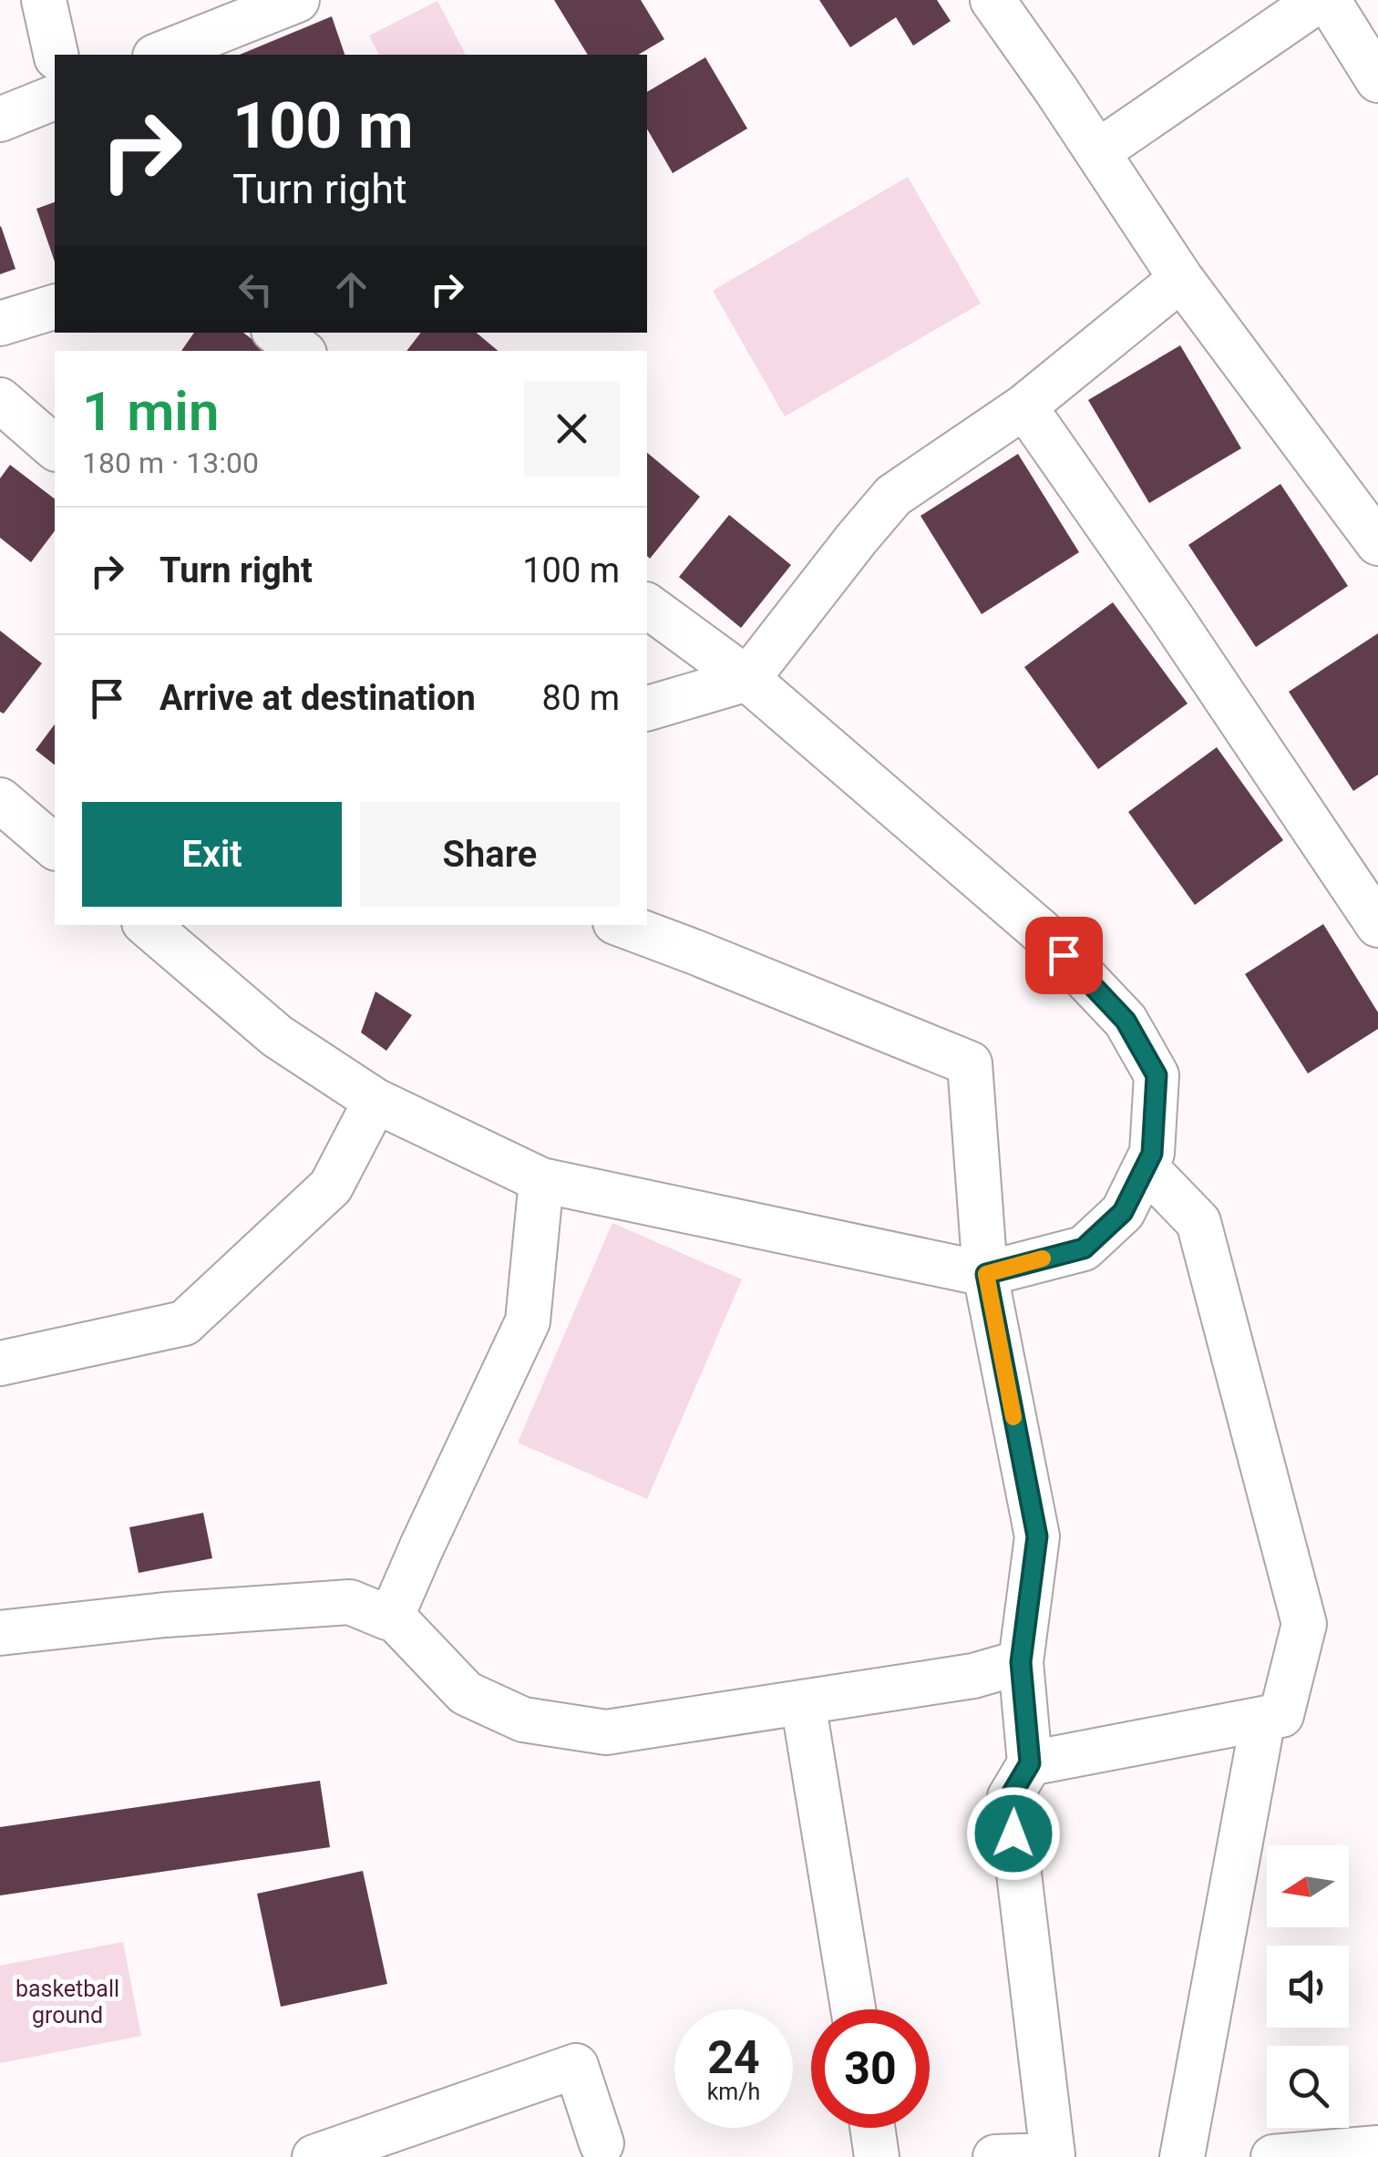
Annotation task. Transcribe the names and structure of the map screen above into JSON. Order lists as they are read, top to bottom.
{
  "parks": ["basketball ground"],
  "north": "left",
  "page": {
    "turn": ["100 m", "Turn right"],
    "heading": ["1 min", "180 m · 13:00"],
    "list": [
      {
        "name": "Turn right",
        "value": "100 m"
      },
      {
        "name": "Arrive at destination",
        "value": "80 m"
      }
    ],
    "buttons": ["Exit", "Share"],
    "speed": "24 km/h",
    "limit": "30"
  }
}
